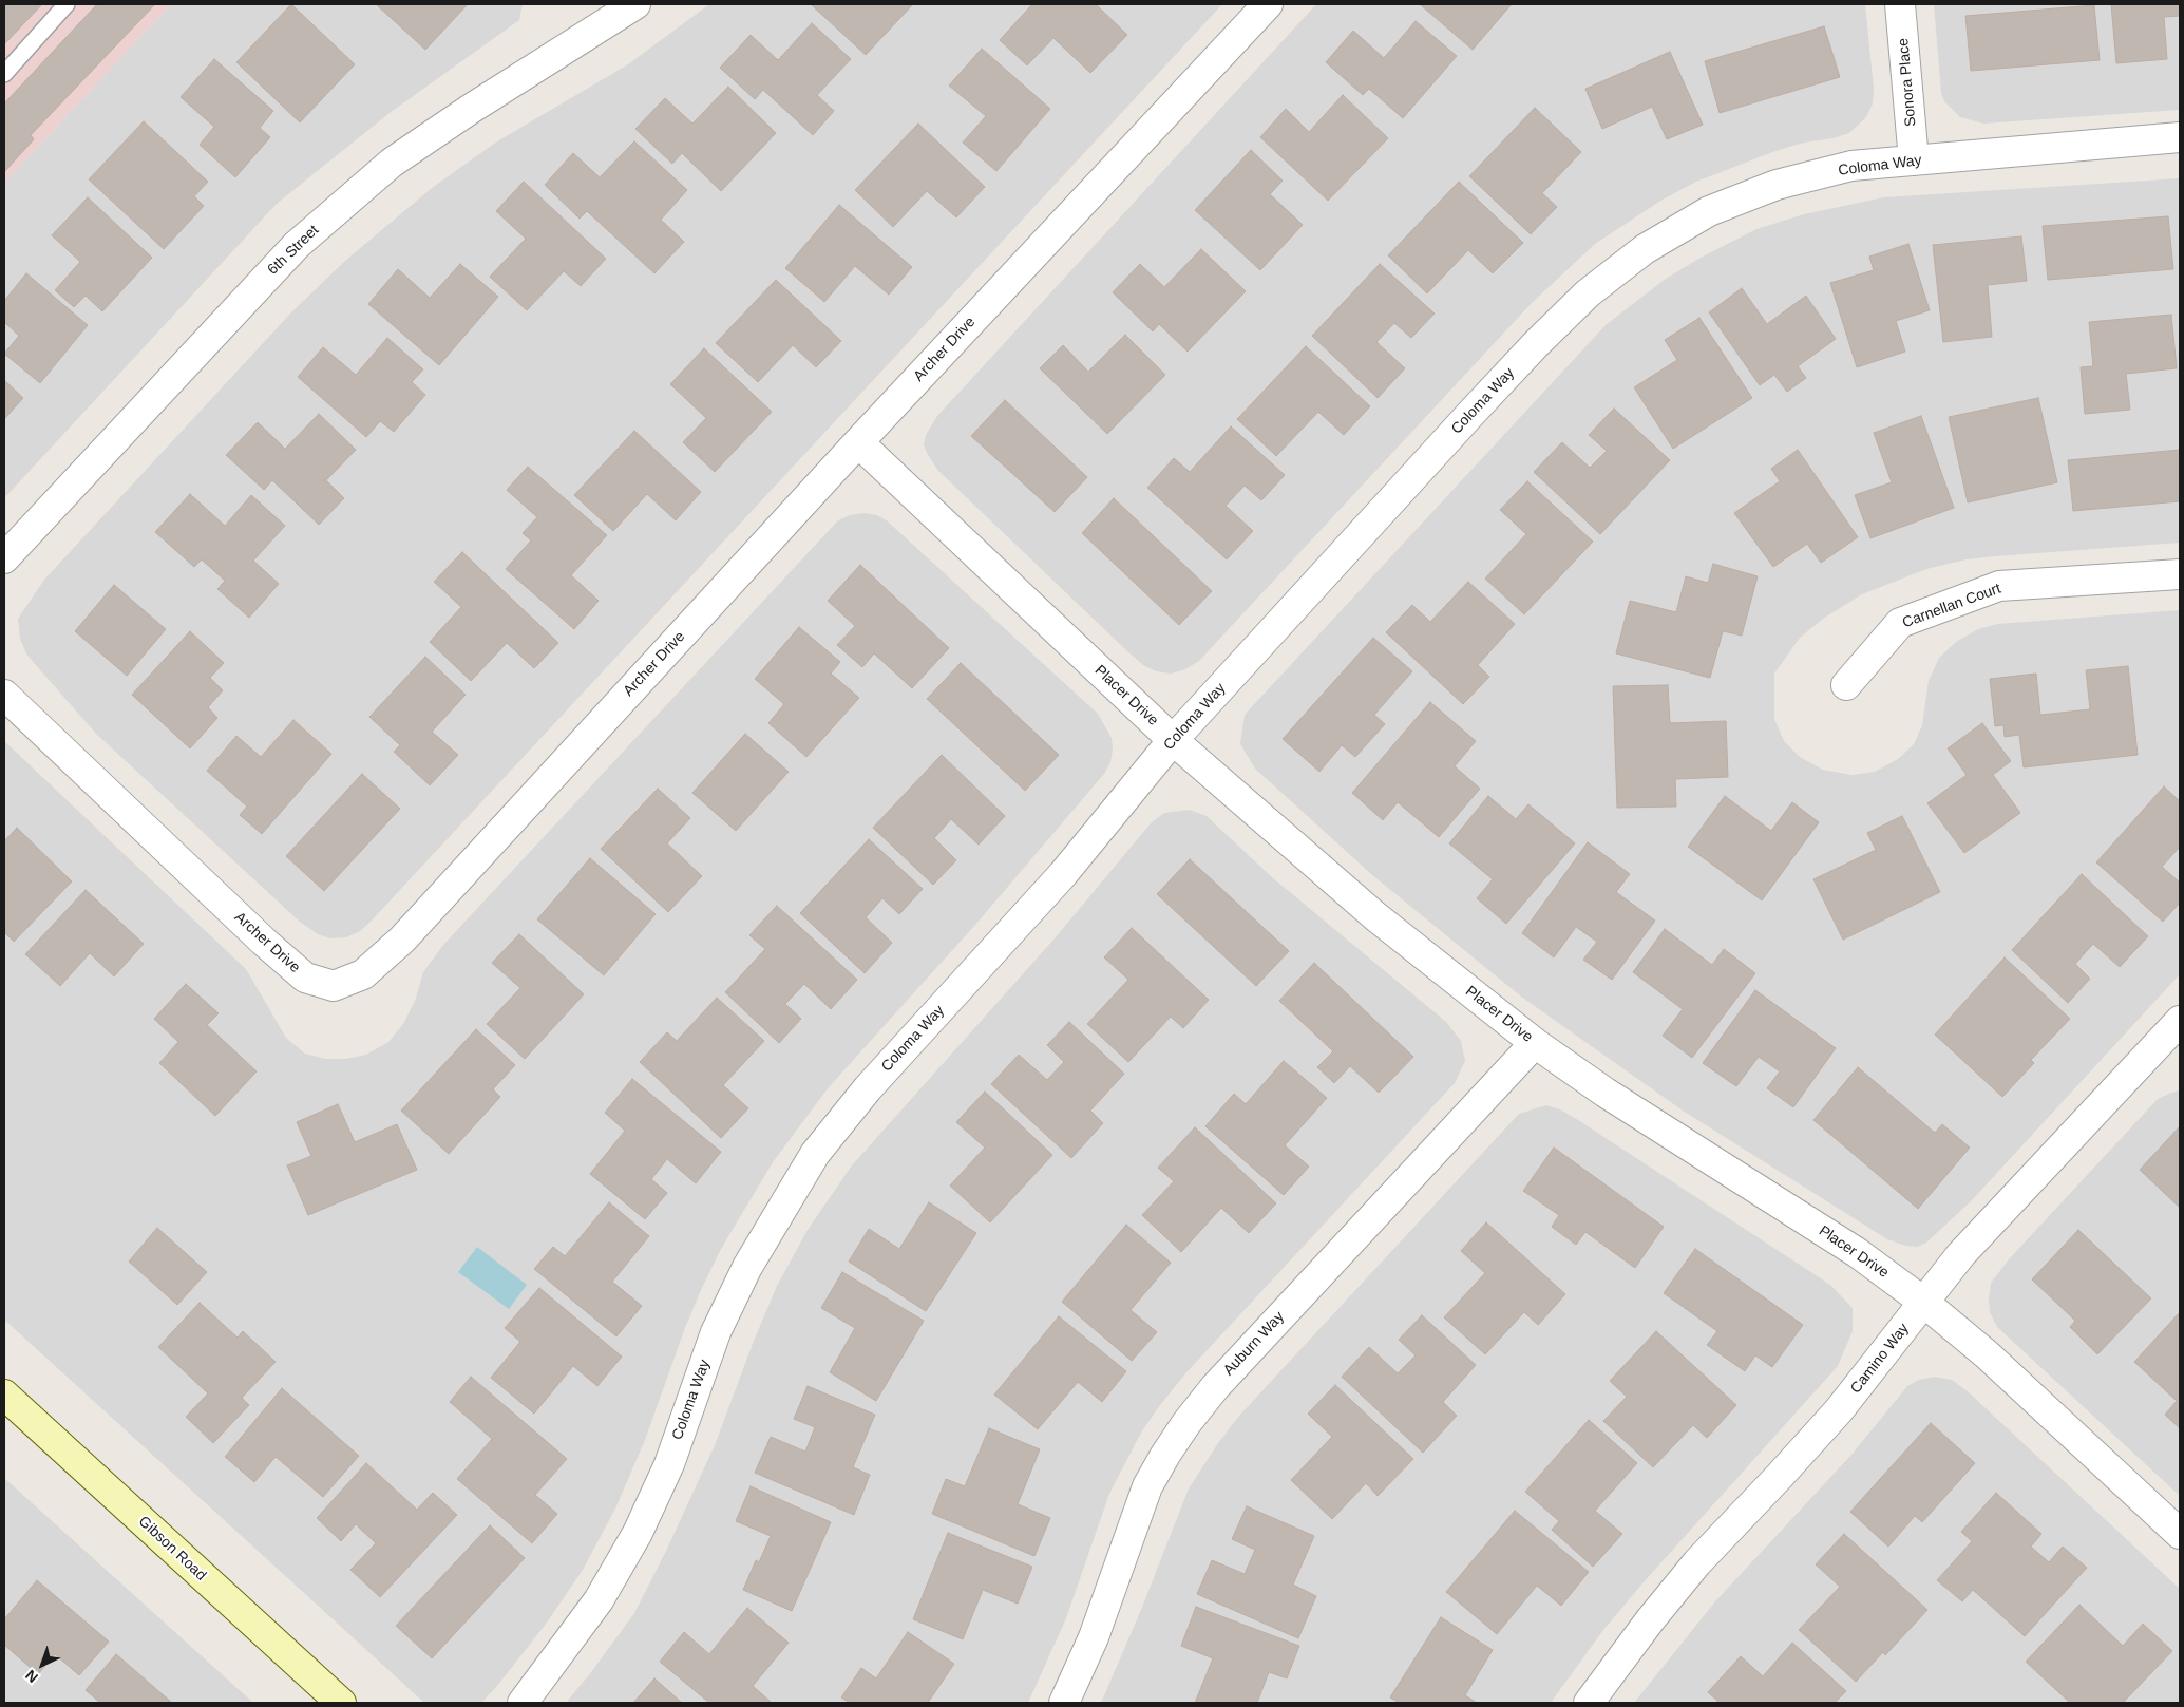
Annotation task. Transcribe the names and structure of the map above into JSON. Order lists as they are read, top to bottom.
{
  "streets": {
    "main road": ["Gibson Road"],
    "street": [
      "Sonora Place",
      "Coloma Way",
      "6th Street",
      "Archer Drive",
      "Carnellan Court",
      "Placer Drive",
      "Auburn Way",
      "Camino Way"
    ]
  },
  "crossings": [
    ["Sonora Place", "Coloma Way"],
    ["Coloma Way", "Placer Drive"],
    ["Archer Drive", "Placer Drive"],
    ["Placer Drive", "Auburn Way"],
    ["Placer Drive", "Camino Way"]
  ],
  "north": "bottom left"
}
